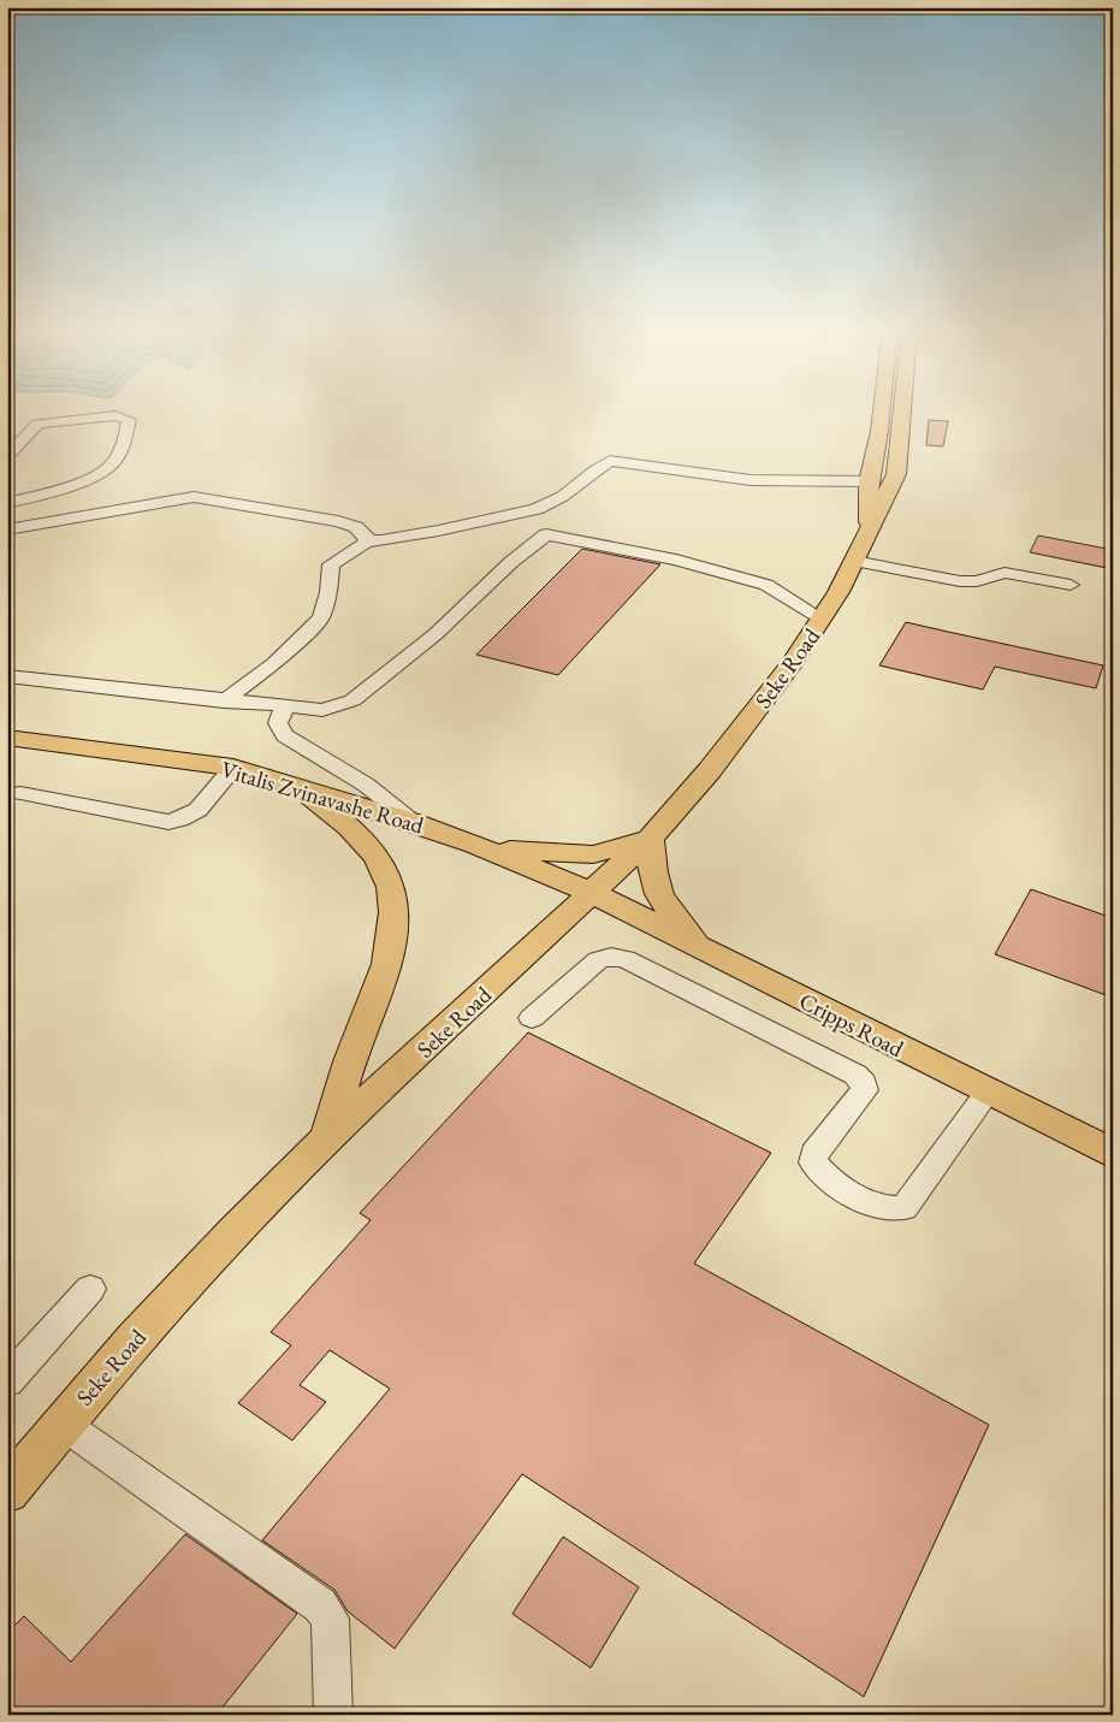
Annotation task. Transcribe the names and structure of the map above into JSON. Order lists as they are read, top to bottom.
{
  "streets": {
    "main road": ["Seke Road", "Vitalis Zvinavashe Road", "Cripps Road"]
  },
  "crossings": [
    ["Seke Road", "Vitalis Zvinavashe Road"],
    ["Seke Road", "Cripps Road"],
    ["Vitalis Zvinavashe Road", "Cripps Road"]
  ]
}
